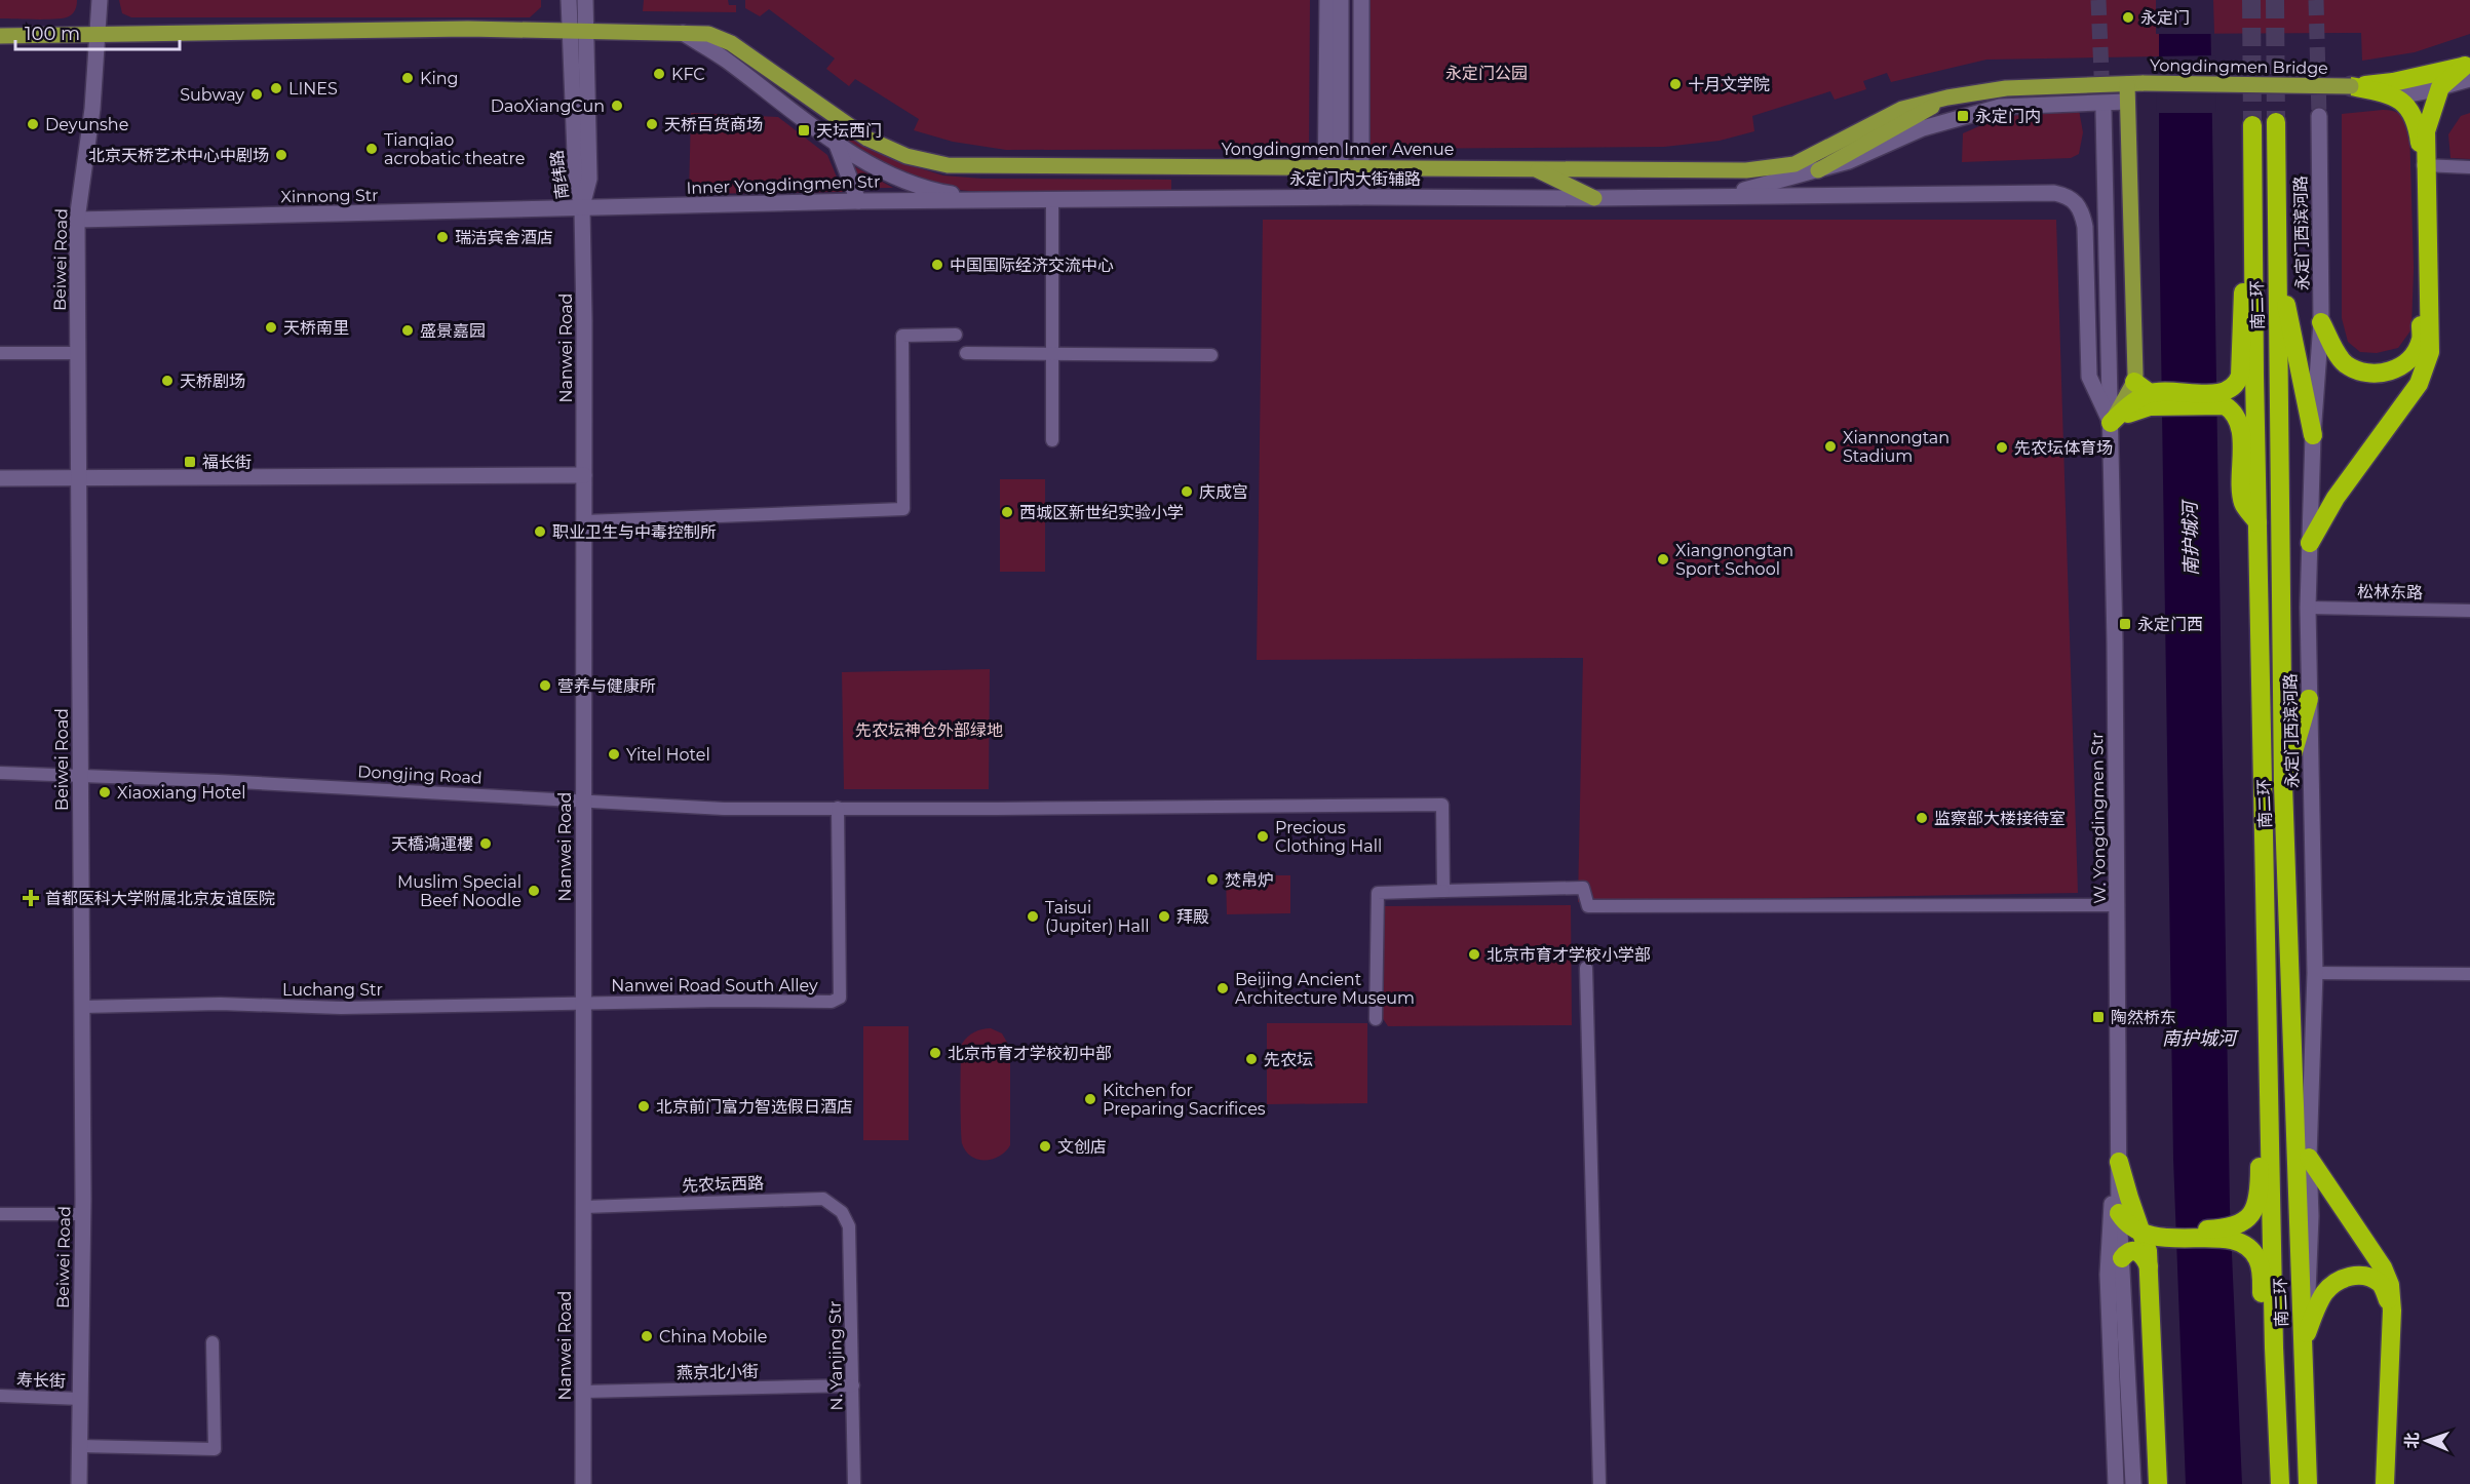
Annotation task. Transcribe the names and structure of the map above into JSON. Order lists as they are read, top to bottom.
{
  "streets": {
    "highway": ["南二环"],
    "main road": ["Yongdingmen Bridge", "Yongdingmen Inner Avenue"],
    "street": [
      "南纬路",
      "永定门内大街辅路",
      "Inner Yongdingmen Str",
      "Xinnong Str",
      "永定门西滨河路",
      "Beiwei Road",
      "Nanwei Road",
      "松林东路",
      "Dongjing Road",
      "W. Yongdingmen Str",
      "Nanwei Road South Alley",
      "Luchang Str",
      "先农坛西路",
      "N. Yanjing Str",
      "燕京北小街",
      "寿长街"
    ]
  },
  "crossings": [
    ["Yongdingmen Bridge", "Yongdingmen Inner Avenue"],
    ["Yongdingmen Inner Avenue", "南纬路"],
    ["Yongdingmen Inner Avenue", "Beiwei Road"],
    ["南纬路", "Inner Yongdingmen Str"],
    ["南纬路", "Xinnong Str"],
    ["南纬路", "Nanwei Road"],
    ["永定门内大街辅路", "Inner Yongdingmen Str"],
    ["Inner Yongdingmen Str", "Xinnong Str"],
    ["Inner Yongdingmen Str", "Nanwei Road"],
    ["Xinnong Str", "Beiwei Road"],
    ["Xinnong Str", "Nanwei Road"],
    ["永定门西滨河路", "南二环"],
    ["永定门西滨河路", "松林东路"],
    ["Beiwei Road", "Dongjing Road"],
    ["Beiwei Road", "Luchang Str"],
    ["Beiwei Road", "寿长街"],
    ["Nanwei Road", "Dongjing Road"],
    ["Nanwei Road", "Nanwei Road South Alley"],
    ["Nanwei Road", "Luchang Str"],
    ["Nanwei Road", "先农坛西路"],
    ["Nanwei Road", "燕京北小街"],
    ["Dongjing Road", "Nanwei Road South Alley"],
    ["Nanwei Road South Alley", "Luchang Str"],
    ["先农坛西路", "N. Yanjing Str"],
    ["N. Yanjing Str", "燕京北小街"]
  ],
  "water": ["南护城河"],
  "parks": ["永定门公园", "先农坛神仓外部绿地"],
  "places": {
    "other": [
      "永定门",
      "KFC",
      "King",
      "十月文学院",
      "LINES",
      "Subway",
      "DaoXiangCun",
      "Deyunshe",
      "天桥百货商场",
      "Tianqiao acrobatic theatre",
      "北京天桥艺术中心中剧场",
      "瑞洁宾舍酒店",
      "中国国际经济交流中心",
      "天桥南里",
      "盛景嘉园",
      "天桥剧场",
      "Xiannongtan Stadium",
      "先农坛体育场",
      "庆成宫",
      "西城区新世纪实验小学",
      "职业卫生与中毒控制所",
      "Xiangnongtan Sport School",
      "营养与健康所",
      "Yitel Hotel",
      "Xiaoxiang Hotel",
      "监察部大楼接待室",
      "Precious Clothing Hall",
      "天橋鴻運樓",
      "焚帛炉",
      "Muslim Special Beef Noodle",
      "Taisui (Jupiter) Hall",
      "拜殿",
      "北京市育才学校小学部",
      "Beijing Ancient Architecture Museum",
      "北京市育才学校初中部",
      "先农坛",
      "Kitchen for Preparing Sacrifices",
      "北京前门富力智选假日酒店",
      "文创店",
      "China Mobile"
    ],
    "transit": [
      "永定门内",
      "天坛西门",
      "福长街",
      "永定门西",
      "陶然桥东"
    ],
    "health": ["首都医科大学附属北京友谊医院"]
  },
  "scale_bar": "100 m",
  "north": "left"
}
